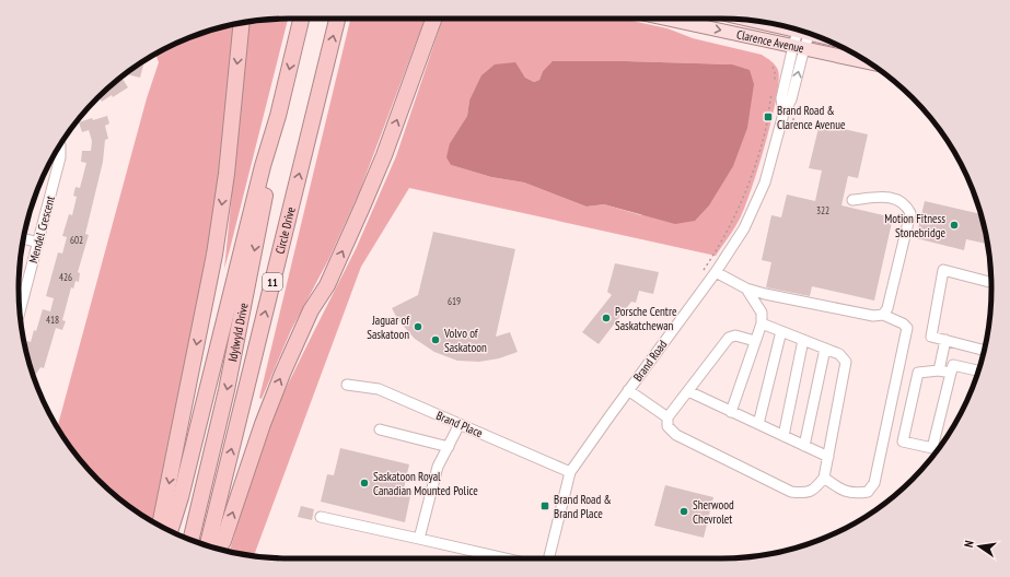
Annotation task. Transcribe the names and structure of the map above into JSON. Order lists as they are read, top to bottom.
{
  "streets": {
    "highway": ["Circle Drive", "11", "Idylwyld Drive"],
    "main road": ["Clarence Avenue"],
    "street": ["Mendel Crescent", "Brand Road", "Brand Place"]
  },
  "crossings": [
    ["Clarence Avenue", "Brand Road"],
    ["11", "Idylwyld Drive"],
    ["Brand Road", "Brand Place"]
  ],
  "one_way": ["Clarence Avenue"],
  "places": {
    "transit": ["Brand Road & Clarence Avenue", "Brand Road & Brand Place"],
    "other": [
      "Motion Fitness Stonebridge",
      "Porsche Centre Saskatchewan",
      "Jaguar of Saskatoon",
      "Volvo of Saskatoon",
      "Saskatoon Royal Canadian Mounted Police",
      "Sherwood Chevrolet"
    ]
  },
  "house_numbers": [
    "322",
    "602",
    "426",
    "619",
    "418"
  ],
  "north": "left"
}
